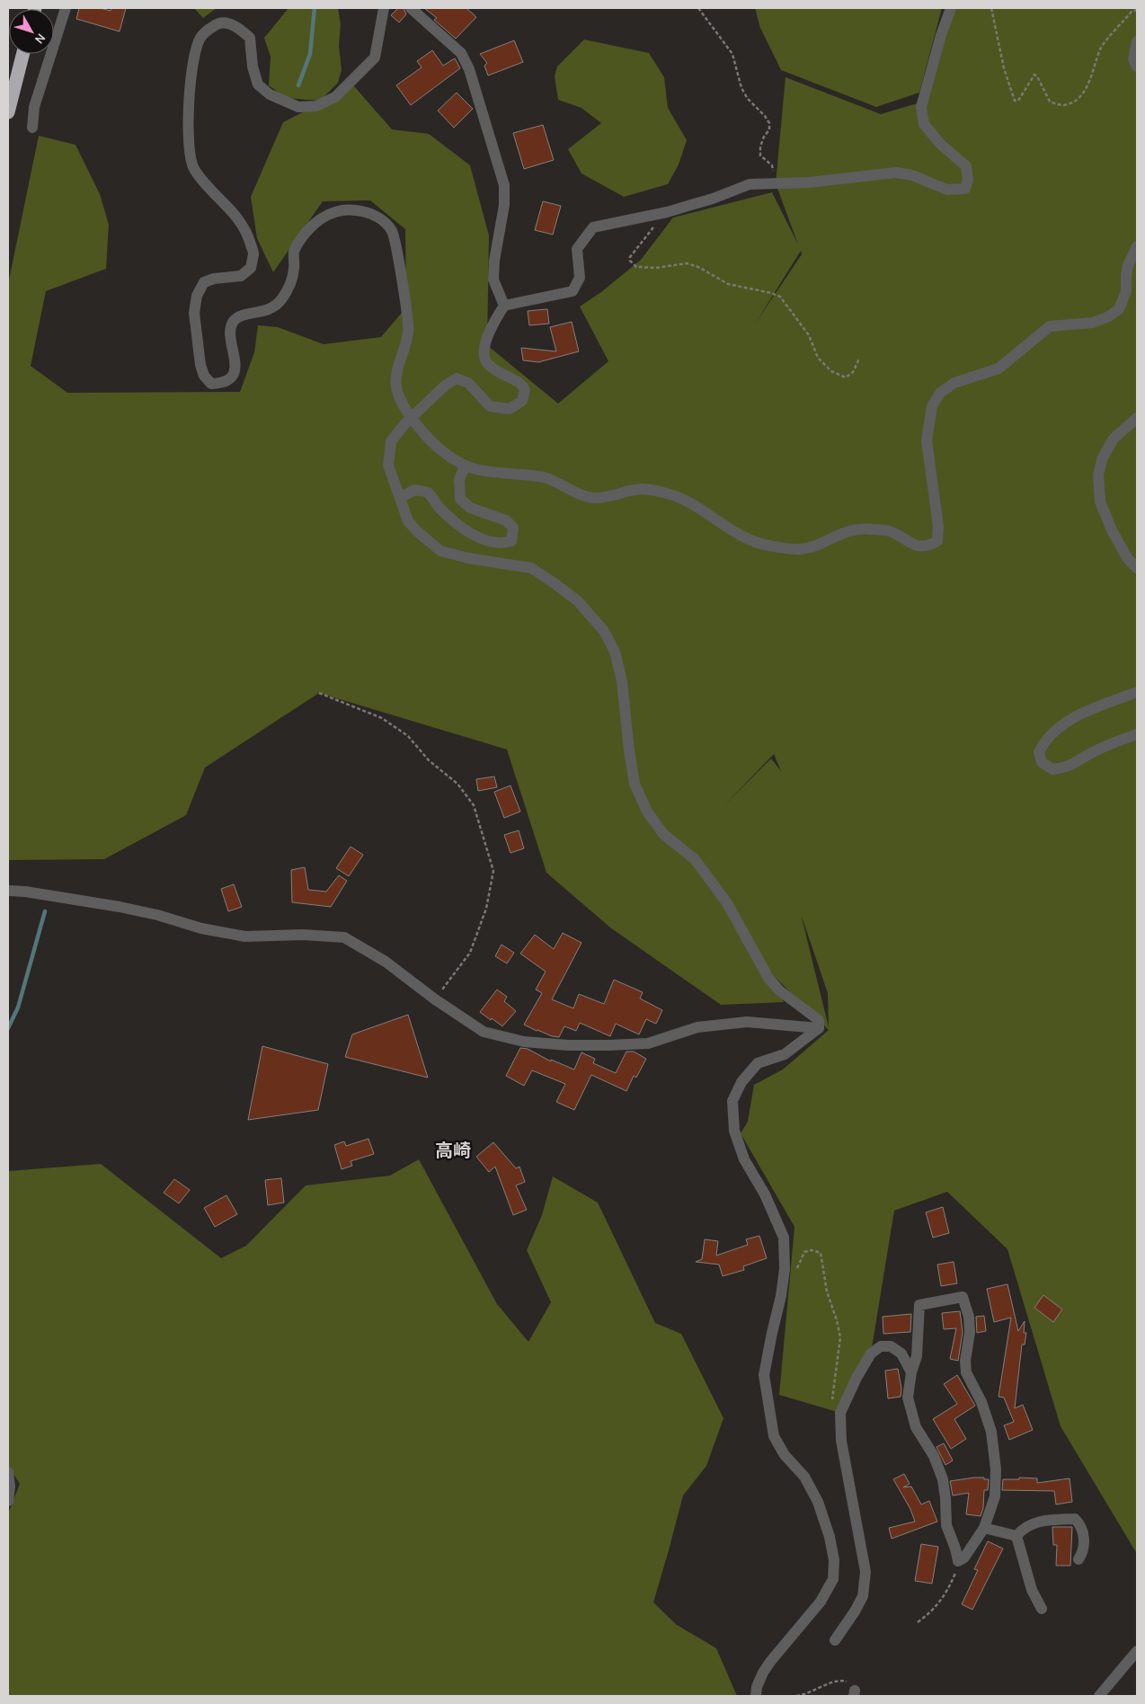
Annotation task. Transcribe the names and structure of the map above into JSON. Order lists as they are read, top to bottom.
{
  "districts": ["高崎"],
  "north": "bottom right"
}
